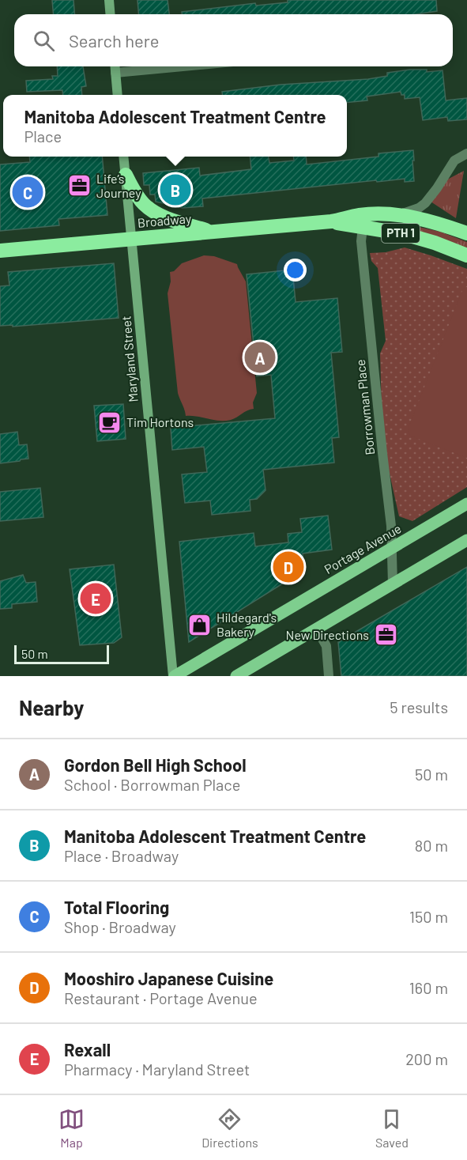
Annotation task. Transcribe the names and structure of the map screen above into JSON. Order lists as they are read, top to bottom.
{
  "streets": {
    "highway": ["Broadway", "PTH 1"],
    "main road": ["Maryland Street", "Portage Avenue"],
    "street": ["Borrowman Place"]
  },
  "crossings": [
    ["Broadway", "Maryland Street"],
    ["Broadway", "Borrowman Place"],
    ["Maryland Street", "Portage Avenue"],
    ["Borrowman Place", "Portage Avenue"]
  ],
  "places": {
    "office": ["Life’s Journey", "New Directions"],
    "cafe": ["Tim Hortons"],
    "shop": ["Hildegard's Bakery"]
  },
  "scale_bar": "50 m",
  "page": {
    "search": "Search here",
    "popup": ["Manitoba Adolescent Treatment Centre", "Place"],
    "pins": [
      "B",
      "C",
      "A",
      "D",
      "E"
    ],
    "scale": "50 m",
    "heading": ["Nearby", "5 results"],
    "list": [
      {
        "mark": "A",
        "name": "Gordon Bell High School",
        "note": "School · Borrowman Place",
        "value": "50 m"
      },
      {
        "mark": "B",
        "name": "Manitoba Adolescent Treatment Centre",
        "note": "Place · Broadway",
        "value": "80 m"
      },
      {
        "mark": "C",
        "name": "Total Flooring",
        "note": "Shop · Broadway",
        "value": "150 m"
      },
      {
        "mark": "D",
        "name": "Mooshiro Japanese Cuisine",
        "note": "Restaurant · Portage Avenue",
        "value": "160 m"
      },
      {
        "mark": "E",
        "name": "Rexall",
        "note": "Pharmacy · Maryland Street",
        "value": "200 m"
      }
    ],
    "nav": ["Map", "Directions", "Saved"]
  }
}
